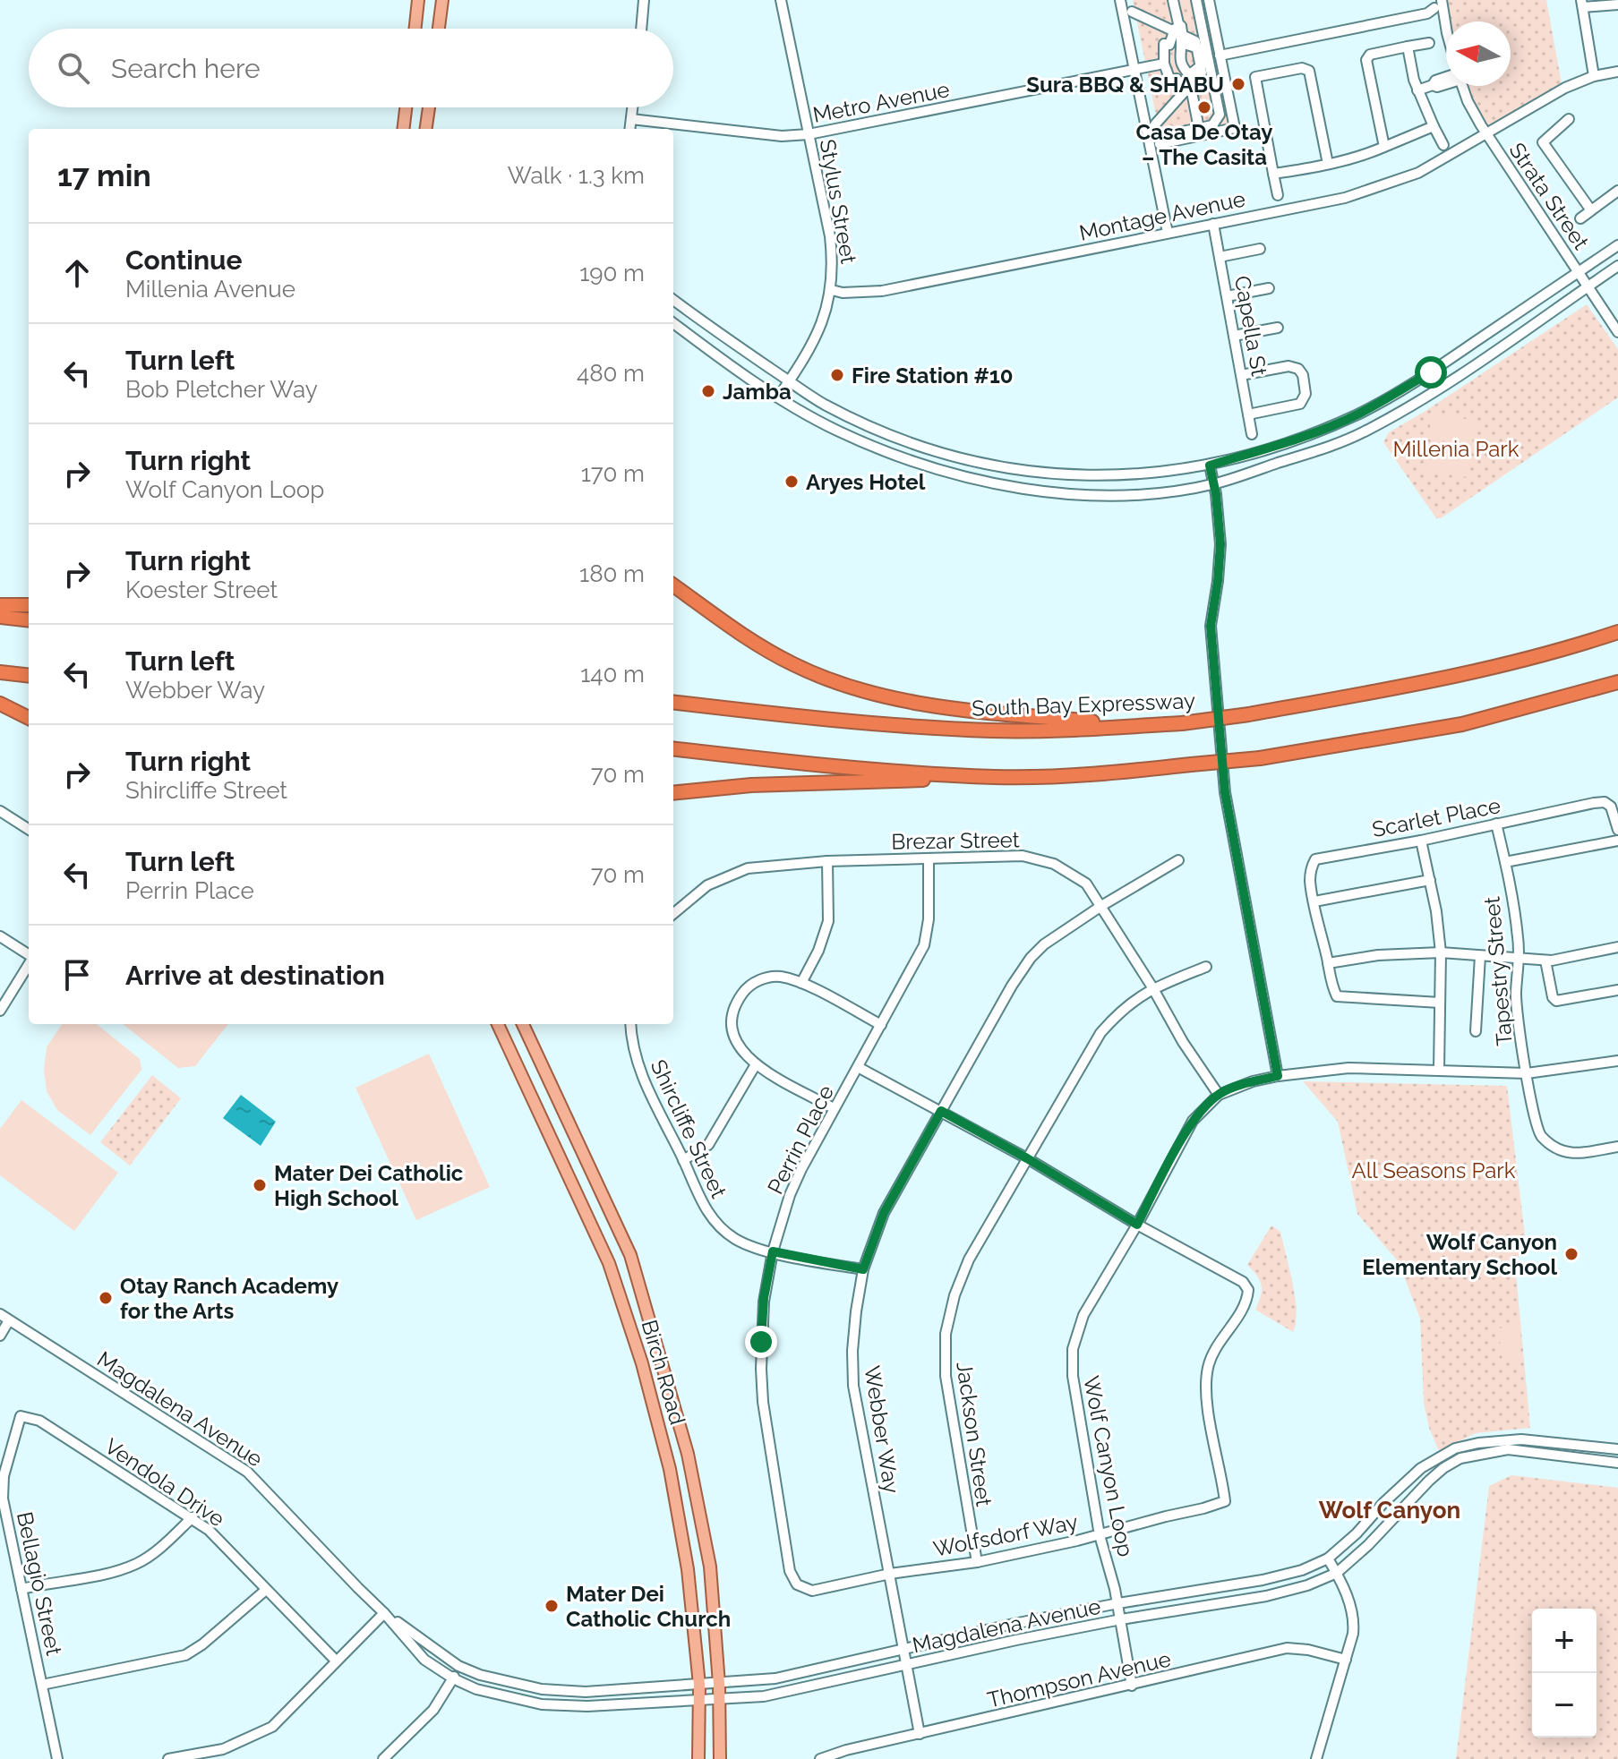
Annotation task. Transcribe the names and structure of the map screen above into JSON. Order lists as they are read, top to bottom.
{
  "streets": {
    "highway": ["South Bay Expressway"],
    "main road": ["Birch Road"],
    "street": [
      "Metro Avenue",
      "Strata Street",
      "Stylus Street",
      "Montage Avenue",
      "Capella St",
      "Scarlet Place",
      "Brezar Street",
      "Tapestry Street",
      "Shircliffe Street",
      "Perrin Place",
      "Magdalena Avenue",
      "Webber Way",
      "Jackson Street",
      "Wolf Canyon Loop",
      "Vendola Drive",
      "Wolfsdorf Way",
      "Bellagio Street",
      "Thompson Avenue"
    ]
  },
  "crossings": [
    ["Metro Avenue", "Stylus Street"],
    ["Strata Street", "Montage Avenue"],
    ["Stylus Street", "Montage Avenue"],
    ["Montage Avenue", "Capella St"],
    ["Scarlet Place", "Tapestry Street"],
    ["Brezar Street", "Perrin Place"],
    ["Brezar Street", "Webber Way"],
    ["Brezar Street", "Jackson Street"],
    ["Brezar Street", "Wolf Canyon Loop"],
    ["Tapestry Street", "Wolf Canyon Loop"],
    ["Shircliffe Street", "Perrin Place"],
    ["Shircliffe Street", "Webber Way"],
    ["Perrin Place", "Wolfsdorf Way"],
    ["Birch Road", "Magdalena Avenue"],
    ["Magdalena Avenue", "Webber Way"],
    ["Magdalena Avenue", "Wolf Canyon Loop"],
    ["Webber Way", "Wolfsdorf Way"],
    ["Webber Way", "Thompson Avenue"],
    ["Jackson Street", "Wolfsdorf Way"],
    ["Wolf Canyon Loop", "Wolfsdorf Way"],
    ["Wolf Canyon Loop", "Thompson Avenue"],
    ["Vendola Drive", "Bellagio Street"]
  ],
  "districts": ["Wolf Canyon"],
  "parks": ["Millenia Park", "All Seasons Park"],
  "places": [
    "Sura BBQ & SHABU",
    "Casa De Otay – The Casita",
    "Fire Station #10",
    "Jamba",
    "Aryes Hotel",
    "Mater Dei Catholic High School",
    "Wolf Canyon Elementary School",
    "Otay Ranch Academy for the Arts",
    "Mater Dei Catholic Church"
  ],
  "north": "left",
  "page": {
    "search": "Search here",
    "heading": ["17 min", "Walk · 1.3 km"],
    "list": [
      ["Continue", "Millenia Avenue", "190 m"],
      ["Turn left", "Bob Pletcher Way", "480 m"],
      ["Turn right", "Wolf Canyon Loop", "170 m"],
      ["Turn right", "Koester Street", "180 m"],
      ["Turn left", "Webber Way", "140 m"],
      ["Turn right", "Shircliffe Street", "70 m"],
      ["Turn left", "Perrin Place", "70 m"],
      "Arrive at destination"
    ],
    "map_buttons": ["+", "−"]
  }
}
